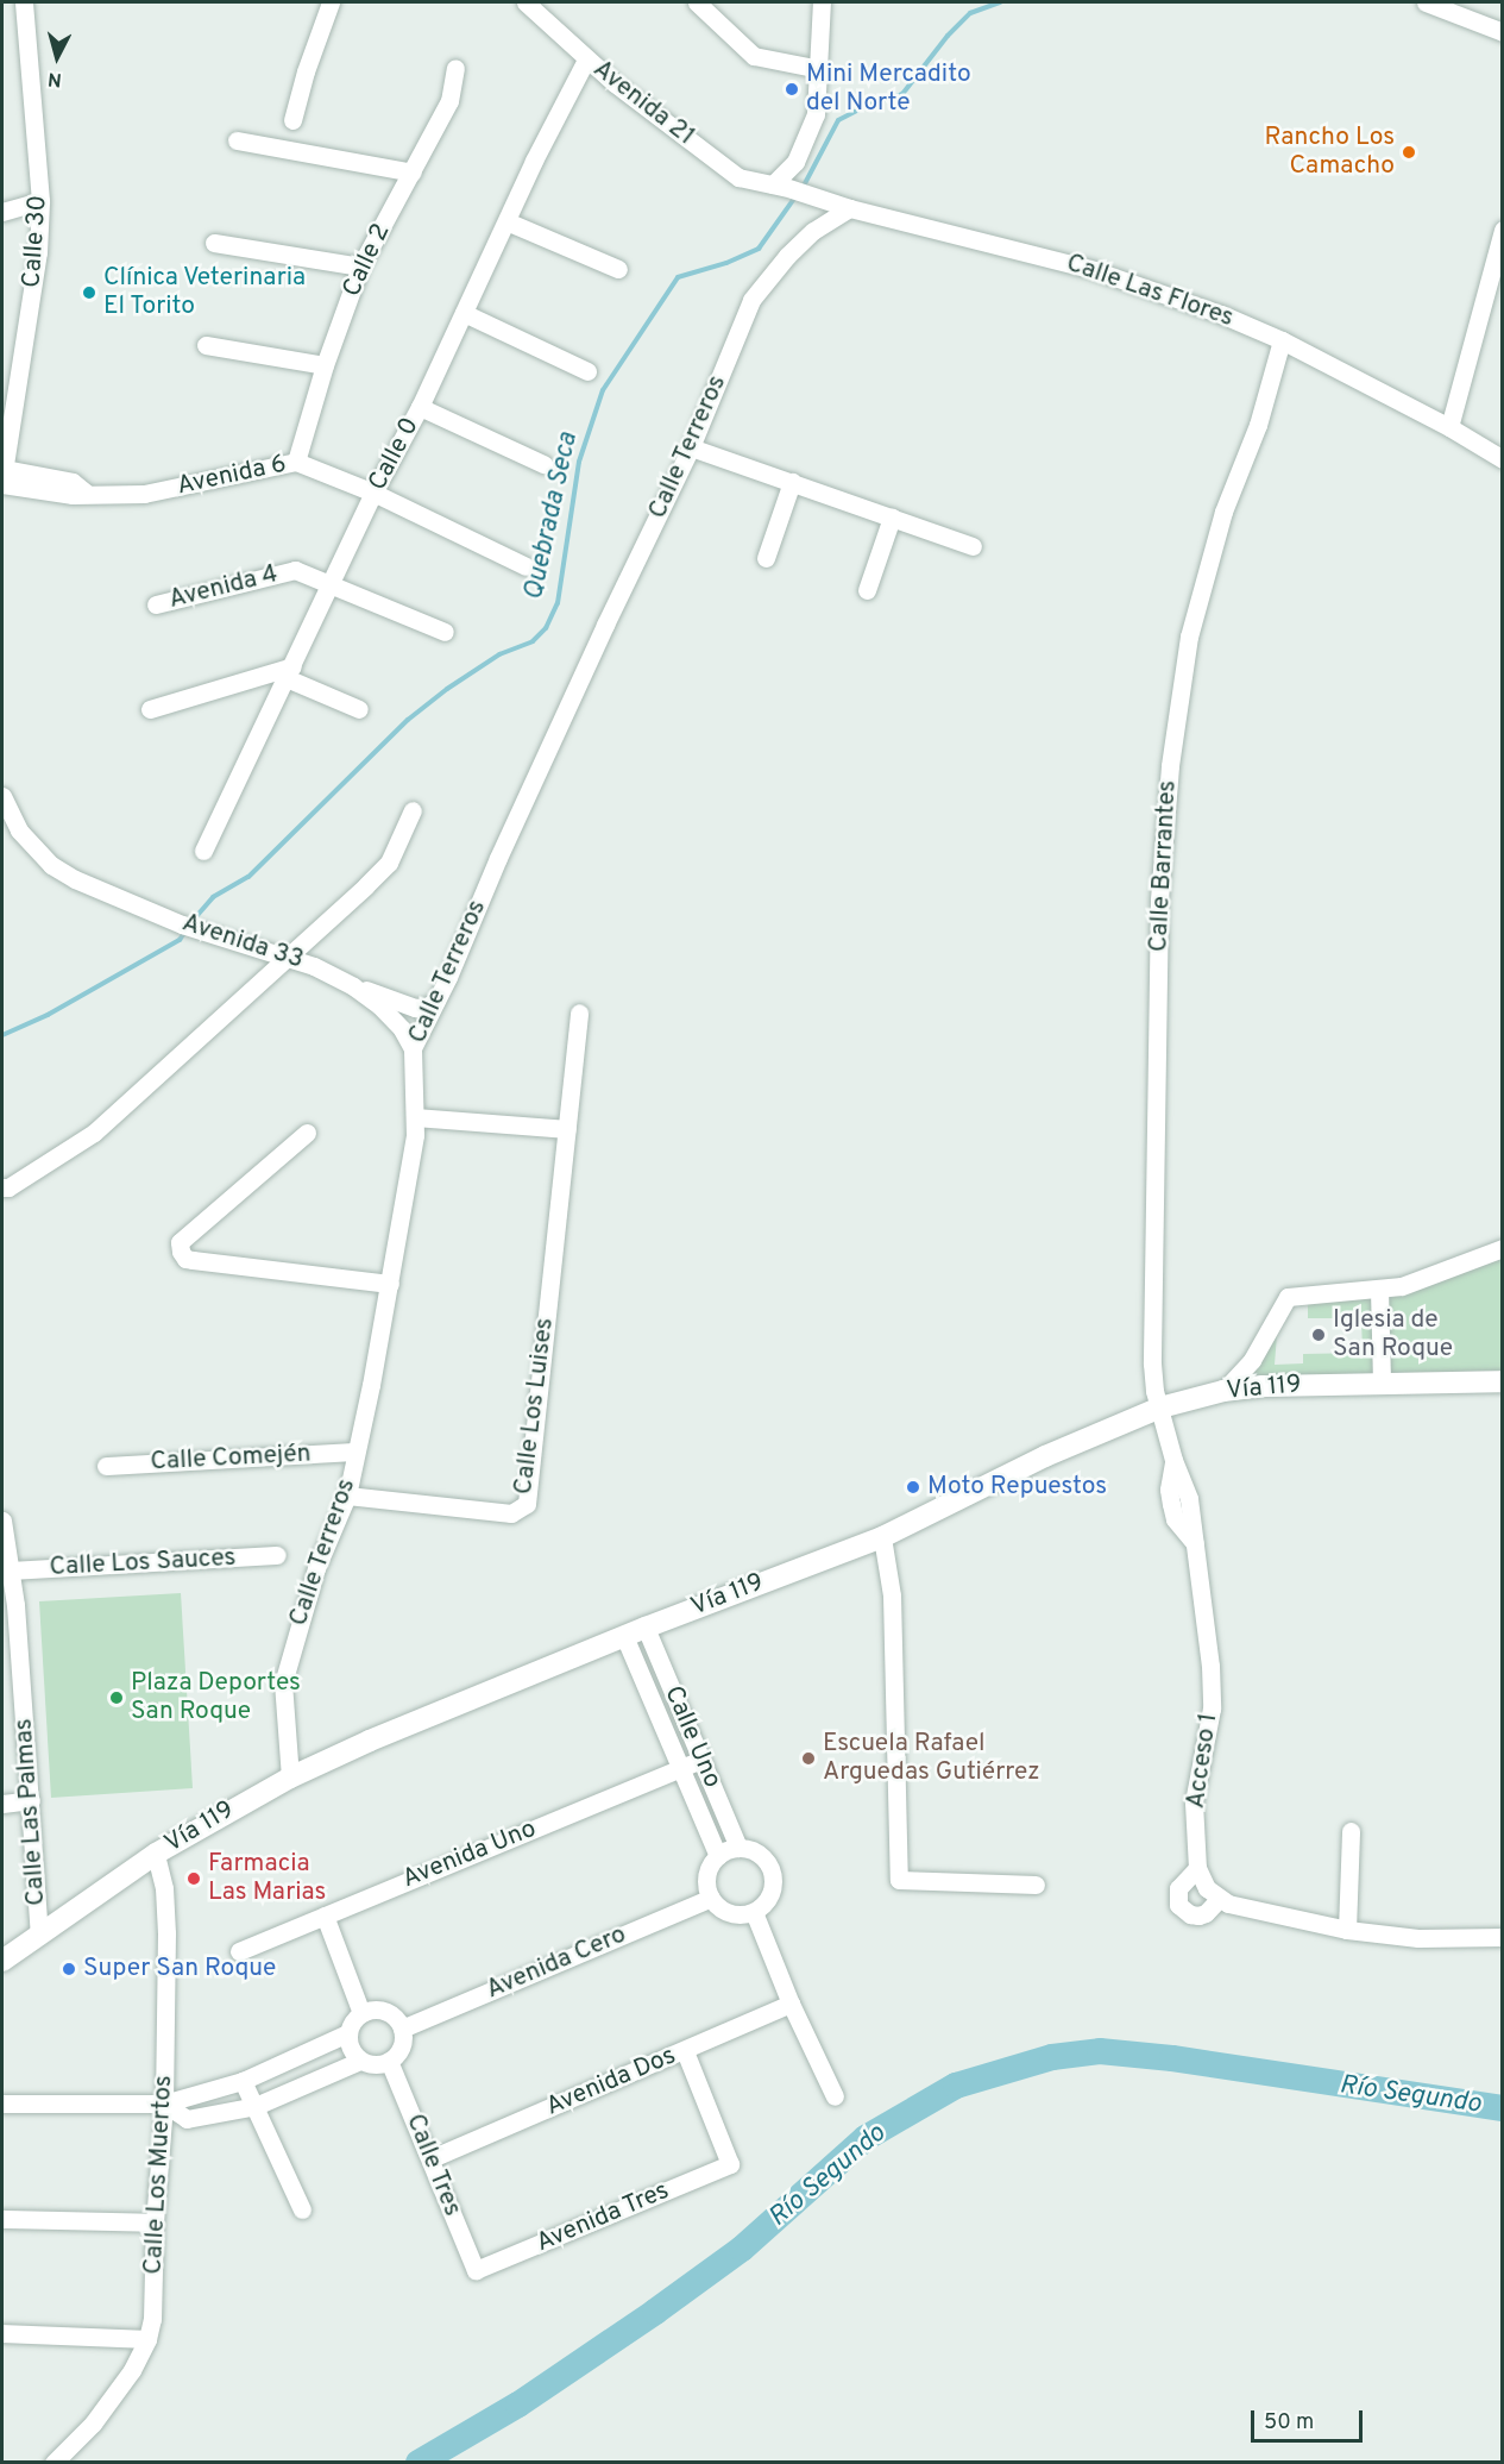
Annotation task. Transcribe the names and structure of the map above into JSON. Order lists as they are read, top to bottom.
{
  "streets": {
    "main road": ["Vía 119"],
    "street": [
      "Avenida 21",
      "Calle 30",
      "Calle 2",
      "Calle Las Flores",
      "Calle Terreros",
      "Calle 0",
      "Avenida 6",
      "Avenida 4",
      "Calle Barrantes",
      "Avenida 33",
      "Calle Los Luises",
      "Calle Comején",
      "Calle Los Sauces",
      "Calle Uno",
      "Acceso 1",
      "Calle Las Palmas",
      "Avenida Uno",
      "Avenida Cero",
      "Avenida Dos",
      "Calle Tres",
      "Calle Los Muertos",
      "Avenida Tres"
    ]
  },
  "crossings": [
    ["Avenida 21", "Calle Las Flores"],
    ["Avenida 21", "Calle 0"],
    ["Calle 30", "Avenida 6"],
    ["Calle 2", "Avenida 6"],
    ["Calle Las Flores", "Calle Terreros"],
    ["Calle Las Flores", "Calle Barrantes"],
    ["Calle Terreros", "Avenida 33"],
    ["Calle Terreros", "Vía 119"],
    ["Calle Terreros", "Calle Los Luises"],
    ["Calle Terreros", "Calle Comején"],
    ["Calle 0", "Avenida 6"],
    ["Calle 0", "Avenida 4"],
    ["Calle Barrantes", "Vía 119"],
    ["Calle Barrantes", "Acceso 1"],
    ["Vía 119", "Calle Uno"],
    ["Vía 119", "Acceso 1"],
    ["Vía 119", "Calle Las Palmas"],
    ["Vía 119", "Calle Los Muertos"],
    ["Calle Los Sauces", "Calle Las Palmas"],
    ["Calle Uno", "Avenida Uno"],
    ["Calle Uno", "Avenida Cero"],
    ["Avenida Cero", "Calle Tres"],
    ["Avenida Dos", "Calle Tres"],
    ["Avenida Dos", "Avenida Tres"],
    ["Calle Tres", "Avenida Tres"]
  ],
  "water": ["Quebrada Seca", "Río Segundo"],
  "places": [
    "Mini Mercadito del Norte",
    "Rancho Los Camacho",
    "Clínica Veterinaria El Torito",
    "Iglesia de San Roque",
    "Moto Repuestos",
    "Plaza Deportes San Roque",
    "Escuela Rafael Arguedas Gutiérrez",
    "Farmacia Las Marias",
    "Super San Roque"
  ],
  "scale_bar": "50 m",
  "north": "bottom"
}
